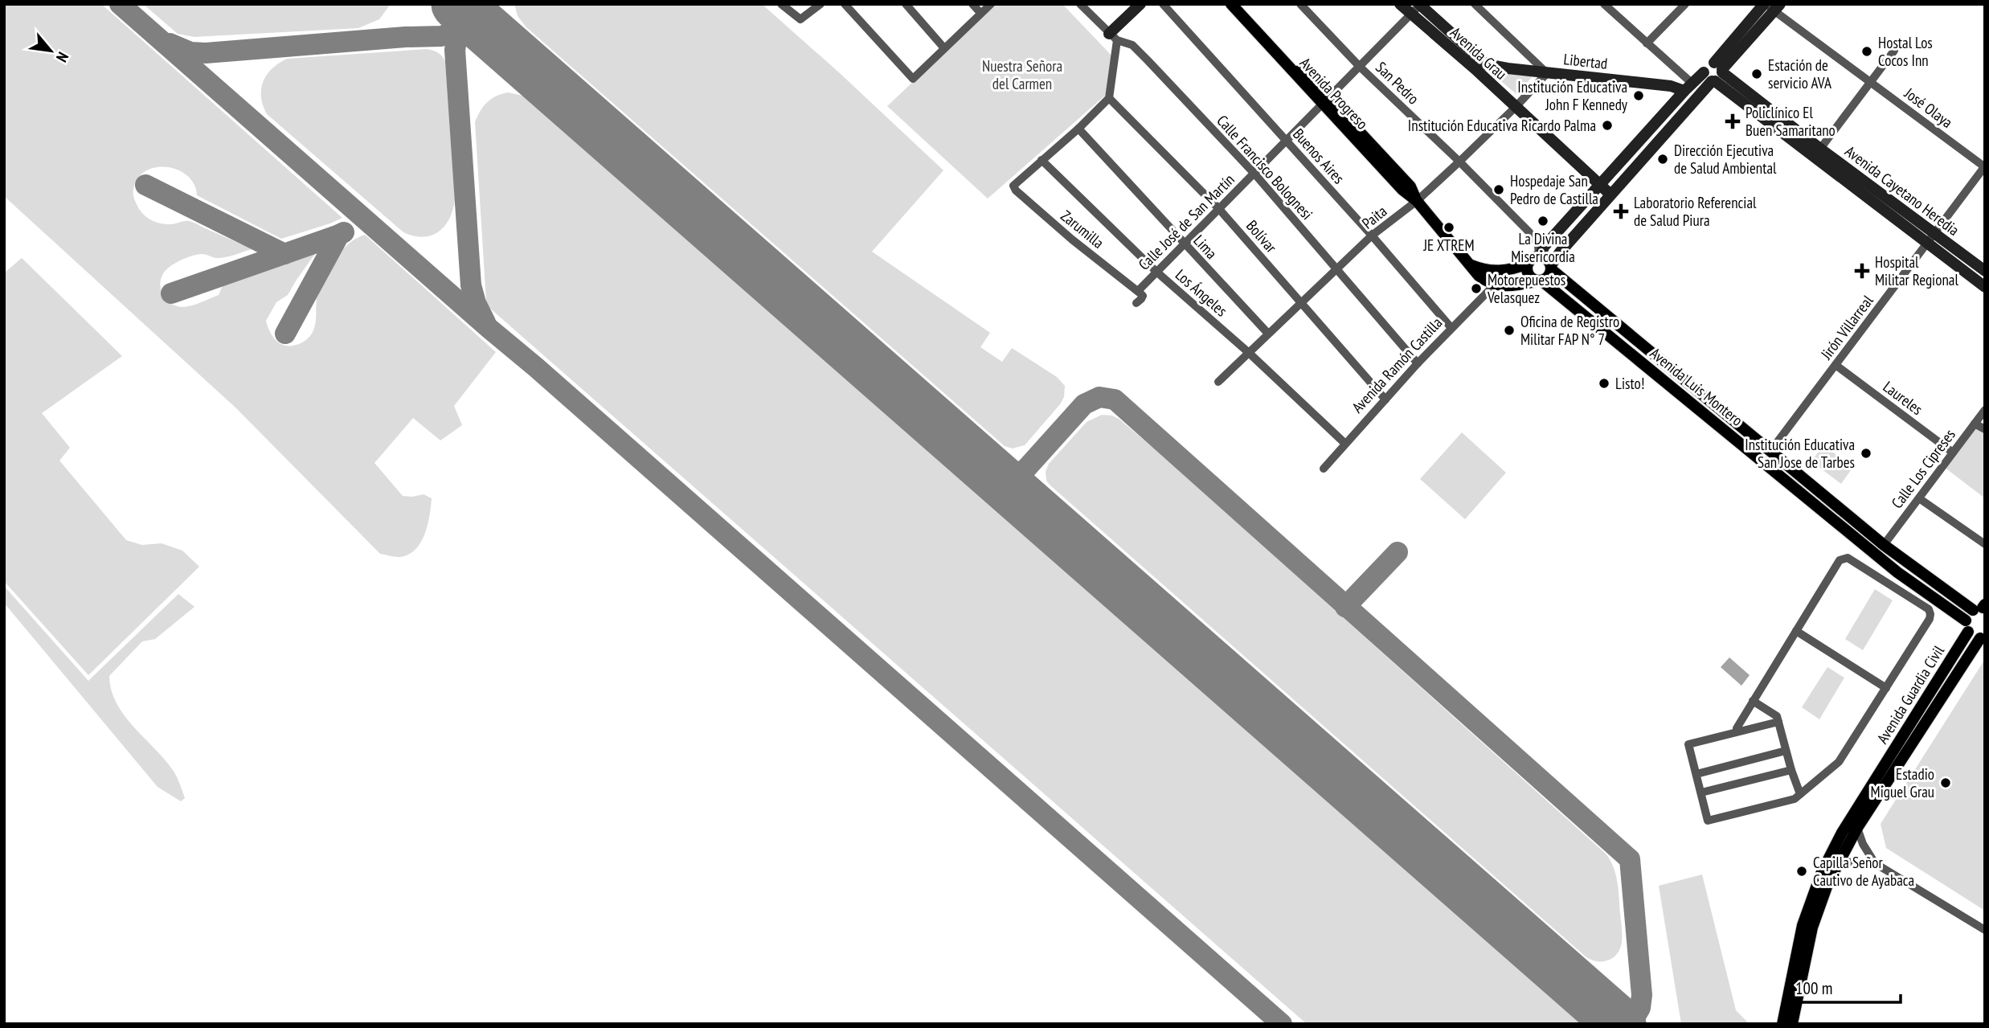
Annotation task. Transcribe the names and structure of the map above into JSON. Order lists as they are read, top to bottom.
{
  "streets": {
    "main road": [
      "Avenida Grau",
      "Libertad",
      "Avenida Progreso",
      "Avenida Cayetano Heredia",
      "Avenida Luis Montero",
      "Avenida Guardia Civil"
    ],
    "street": [
      "San Pedro",
      "José Olaya",
      "Buenos Aires",
      "Calle Francisco Bolognesi",
      "Paita",
      "Calle José de San Martín",
      "Zarumilla",
      "Bolívar",
      "Lima",
      "Los Ángeles",
      "Jirón Villarreal",
      "Avenida Ramón Castilla",
      "Laureles",
      "Calle Los Cipreses"
    ]
  },
  "crossings": [
    ["Avenida Grau", "Libertad"],
    ["Avenida Grau", "Paita"],
    ["Avenida Grau", "Calle José de San Martín"],
    ["Libertad", "Paita"],
    ["San Pedro", "Paita"],
    ["San Pedro", "Calle José de San Martín"],
    ["San Pedro", "Avenida Luis Montero"],
    ["Avenida Progreso", "Paita"],
    ["Avenida Progreso", "Calle José de San Martín"],
    ["Avenida Progreso", "Avenida Ramón Castilla"],
    ["José Olaya", "Jirón Villarreal"],
    ["Buenos Aires", "Paita"],
    ["Buenos Aires", "Calle José de San Martín"],
    ["Buenos Aires", "Avenida Ramón Castilla"],
    ["Calle Francisco Bolognesi", "Paita"],
    ["Calle Francisco Bolognesi", "Calle José de San Martín"],
    ["Calle Francisco Bolognesi", "Avenida Ramón Castilla"],
    ["Avenida Cayetano Heredia", "Jirón Villarreal"],
    ["Paita", "Bolívar"],
    ["Paita", "Lima"],
    ["Paita", "Los Ángeles"],
    ["Calle José de San Martín", "Zarumilla"],
    ["Calle José de San Martín", "Bolívar"],
    ["Calle José de San Martín", "Lima"],
    ["Calle José de San Martín", "Los Ángeles"],
    ["Zarumilla", "Los Ángeles"],
    ["Bolívar", "Avenida Ramón Castilla"],
    ["Los Ángeles", "Avenida Ramón Castilla"],
    ["Jirón Villarreal", "Avenida Luis Montero"],
    ["Jirón Villarreal", "Laureles"],
    ["Avenida Luis Montero", "Calle Los Cipreses"],
    ["Avenida Luis Montero", "Avenida Guardia Civil"],
    ["Laureles", "Calle Los Cipreses"]
  ],
  "parks": ["Nuestra Señora del Carmen"],
  "places": {
    "other": [
      "Hostal Los Cocos Inn",
      "Estación de servicio AVA",
      "Institución Educativa John F Kennedy",
      "Institución Educativa Ricardo Palma",
      "Dirección Ejecutiva de Salud Ambiental",
      "Hospedaje San Pedro de Castilla",
      "La Divina Misericordia",
      "JE XTREM",
      "Motorepuestos Velasquez",
      "Oficina de Registro Militar FAP N° 7",
      "Listo!",
      "Institución Educativa San Jose de Tarbes",
      "Estadio Miguel Grau",
      "Capilla Señor Cautivo de Ayabaca"
    ],
    "health": ["Policlínico El Buen Samaritano", "Laboratorio Referencial de Salud Piura", "Hospital Militar Regional"]
  },
  "scale_bar": "100 m",
  "north": "bottom right"
}
